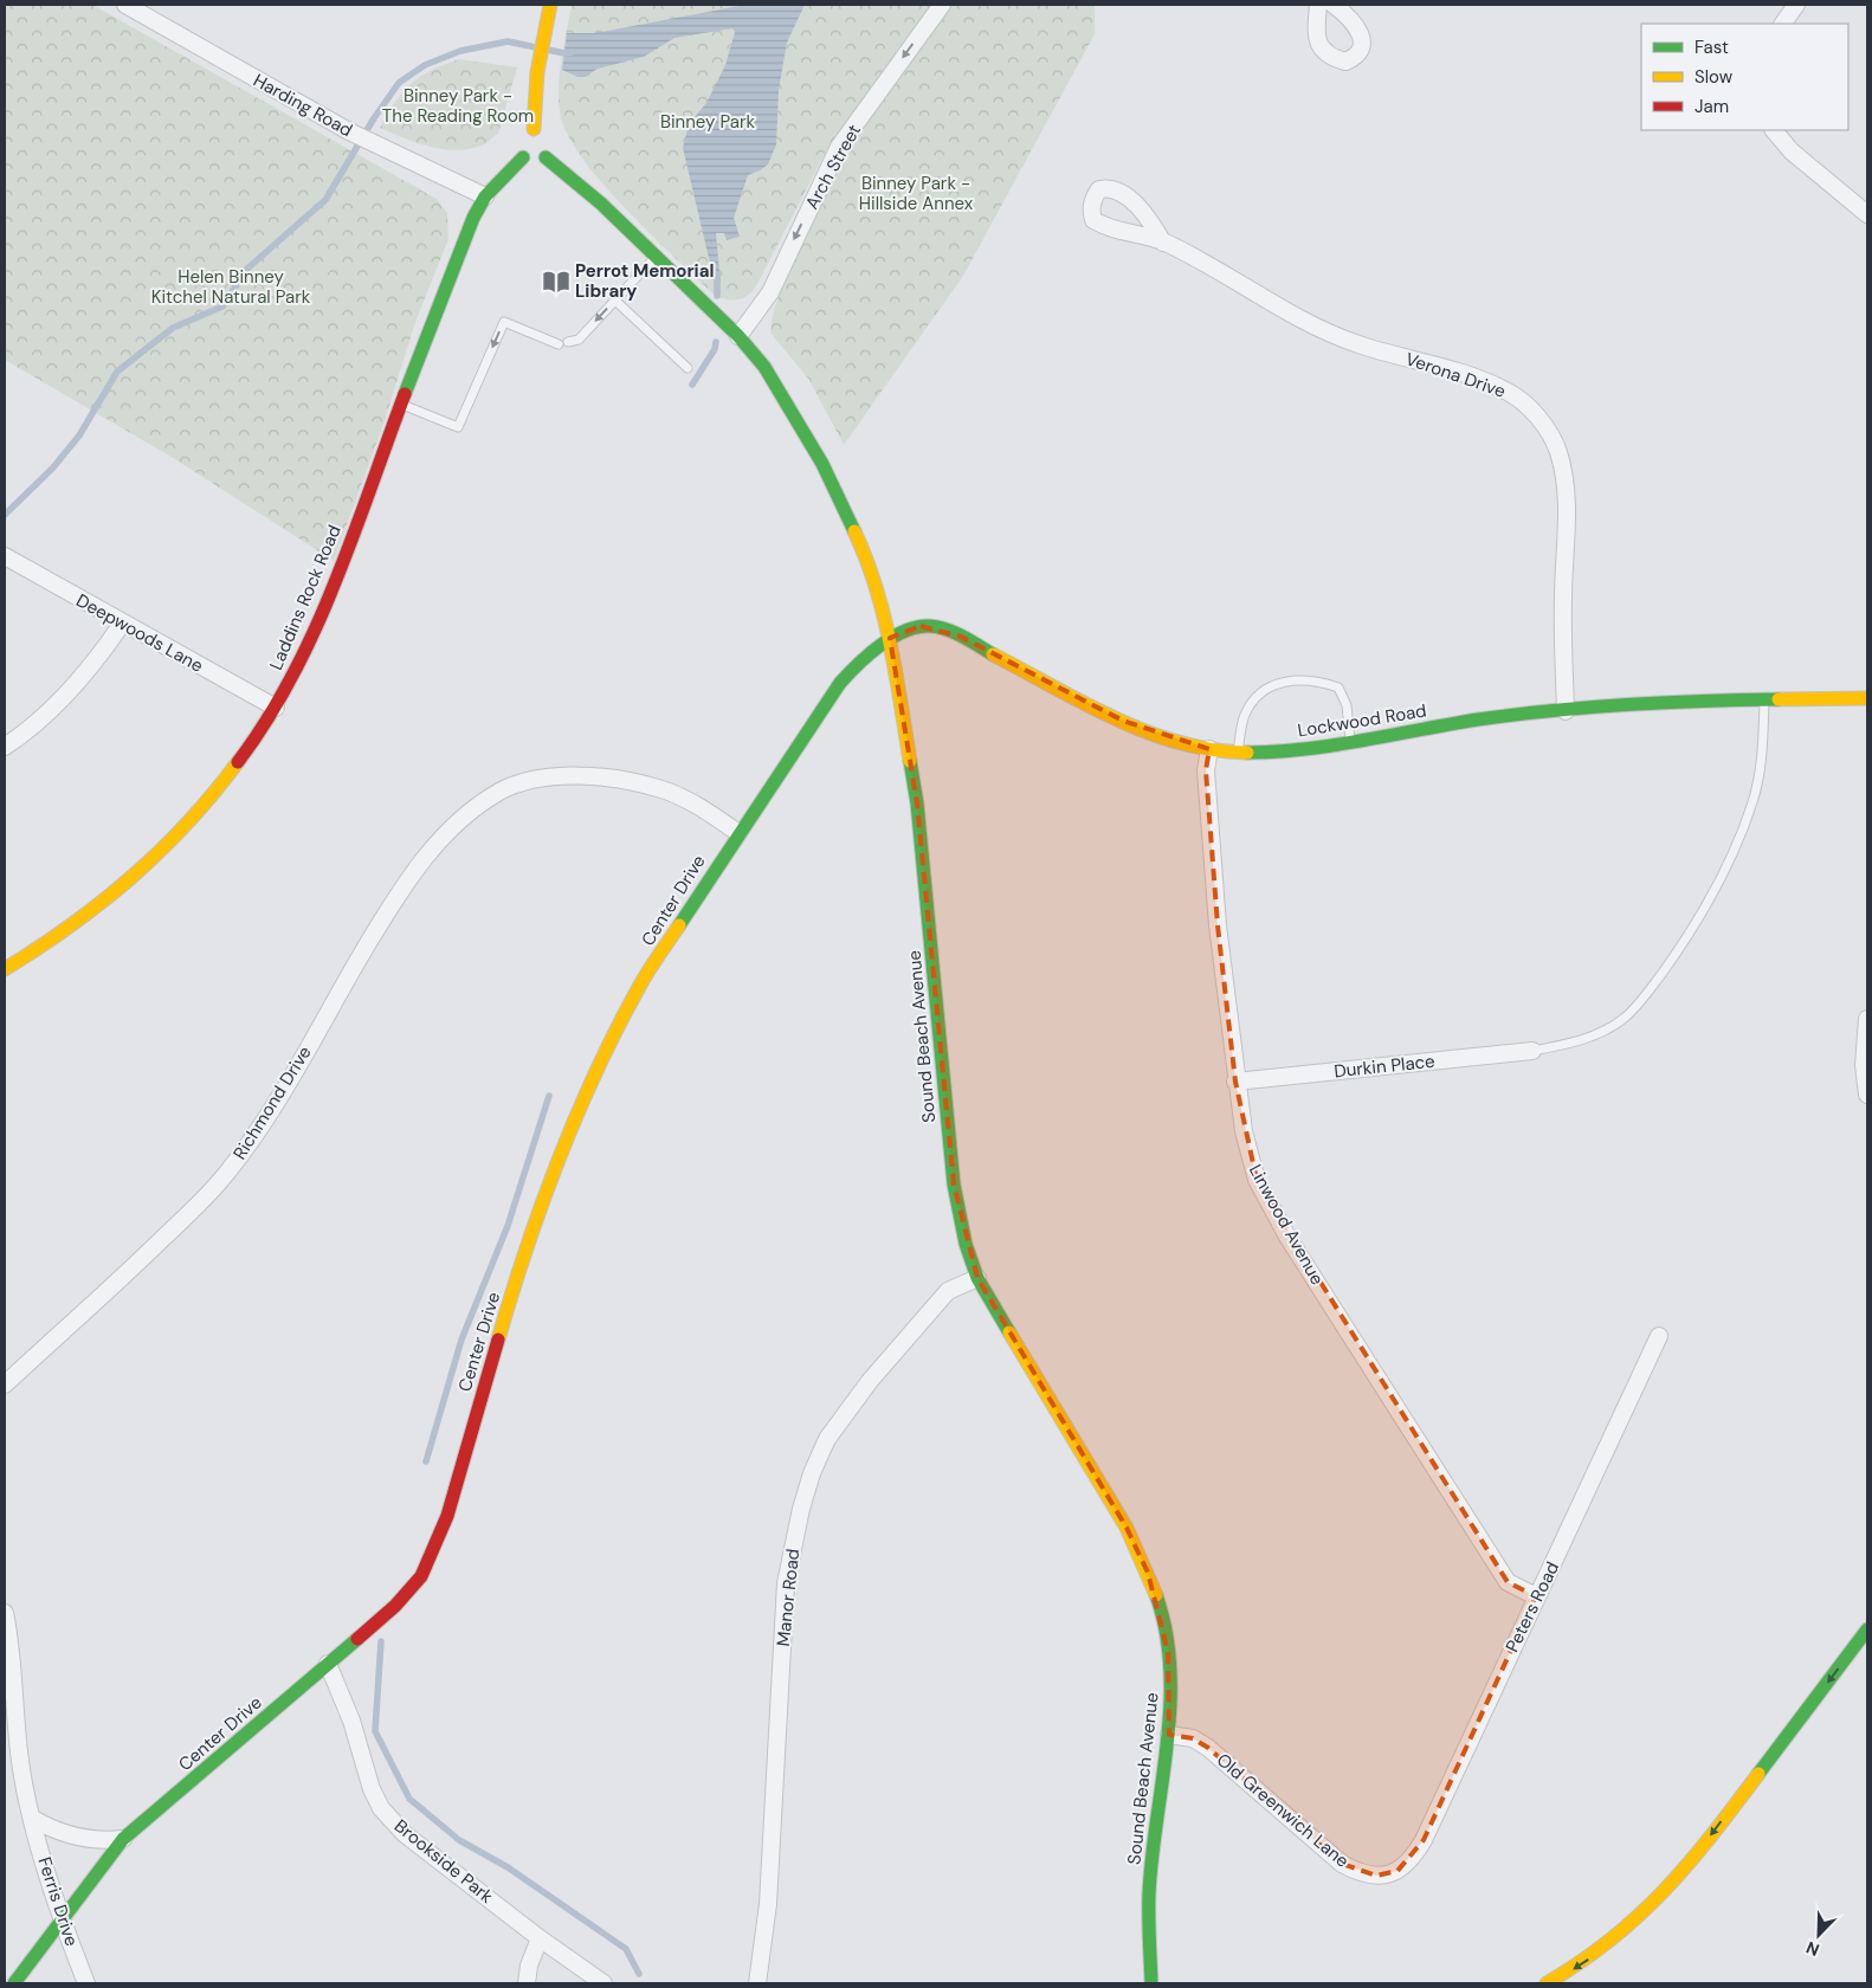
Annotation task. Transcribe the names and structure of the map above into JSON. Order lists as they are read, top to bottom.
{
  "streets": {
    "main road": [
      "Laddins Rock Road",
      "Lockwood Road",
      "Center Drive",
      "Sound Beach Avenue"
    ],
    "street": [
      "Harding Road",
      "Arch Street",
      "Verona Drive",
      "Deepwoods Lane",
      "Durkin Place",
      "Richmond Drive",
      "Linwood Avenue",
      "Manor Road",
      "Peters Road",
      "Old Greenwich Lane",
      "Brookside Park",
      "Ferris Drive"
    ]
  },
  "crossings": [
    ["Harding Road", "Laddins Rock Road"],
    ["Arch Street", "Sound Beach Avenue"],
    ["Verona Drive", "Lockwood Road"],
    ["Laddins Rock Road", "Deepwoods Lane"],
    ["Lockwood Road", "Center Drive"],
    ["Lockwood Road", "Sound Beach Avenue"],
    ["Lockwood Road", "Linwood Avenue"],
    ["Center Drive", "Sound Beach Avenue"],
    ["Center Drive", "Richmond Drive"],
    ["Center Drive", "Brookside Park"],
    ["Center Drive", "Ferris Drive"],
    ["Sound Beach Avenue", "Manor Road"],
    ["Sound Beach Avenue", "Old Greenwich Lane"],
    ["Durkin Place", "Linwood Avenue"],
    ["Linwood Avenue", "Peters Road"],
    ["Peters Road", "Old Greenwich Lane"]
  ],
  "one_way": ["Arch Street"],
  "parks": [
    "Binney Park - The Reading Room",
    "Binney Park",
    "Binney Park - Hillside Annex",
    "Helen Binney Kitchel Natural Park"
  ],
  "places": {
    "library": ["Perrot Memorial Library"]
  },
  "legend": ["Fast", "Slow", "Jam"],
  "north": "bottom left"
}
